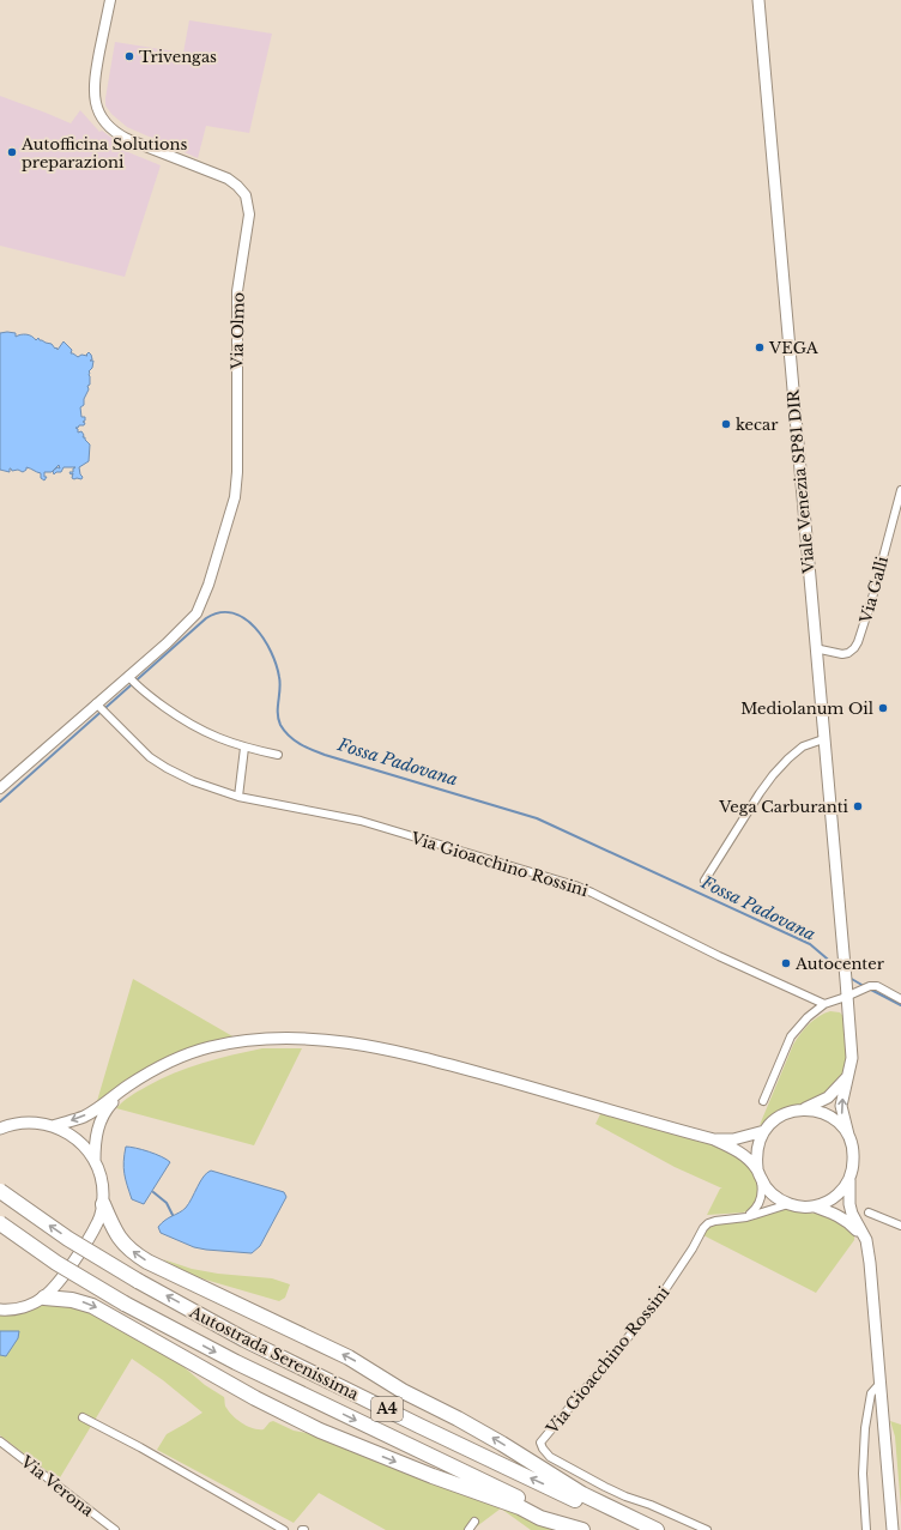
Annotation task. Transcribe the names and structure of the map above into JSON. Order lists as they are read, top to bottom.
{
  "streets": {
    "highway": ["Autostrada Serenissima", "A4"],
    "main road": ["Viale Venezia SP81 DIR"],
    "street": [
      "Via Olmo",
      "Via Galli",
      "Via Gioacchino Rossini",
      "Via Verona"
    ]
  },
  "crossings": [
    ["Via Olmo", "Via Gioacchino Rossini"],
    ["Viale Venezia SP81 DIR", "Via Galli"],
    ["Viale Venezia SP81 DIR", "Via Gioacchino Rossini"]
  ],
  "water": ["Fossa Padovana"],
  "places": [
    "Trivengas",
    "Autofficina Solutions preparazioni",
    "VEGA",
    "kecar",
    "Mediolanum Oil",
    "Vega Carburanti",
    "Autocenter"
  ]
}
